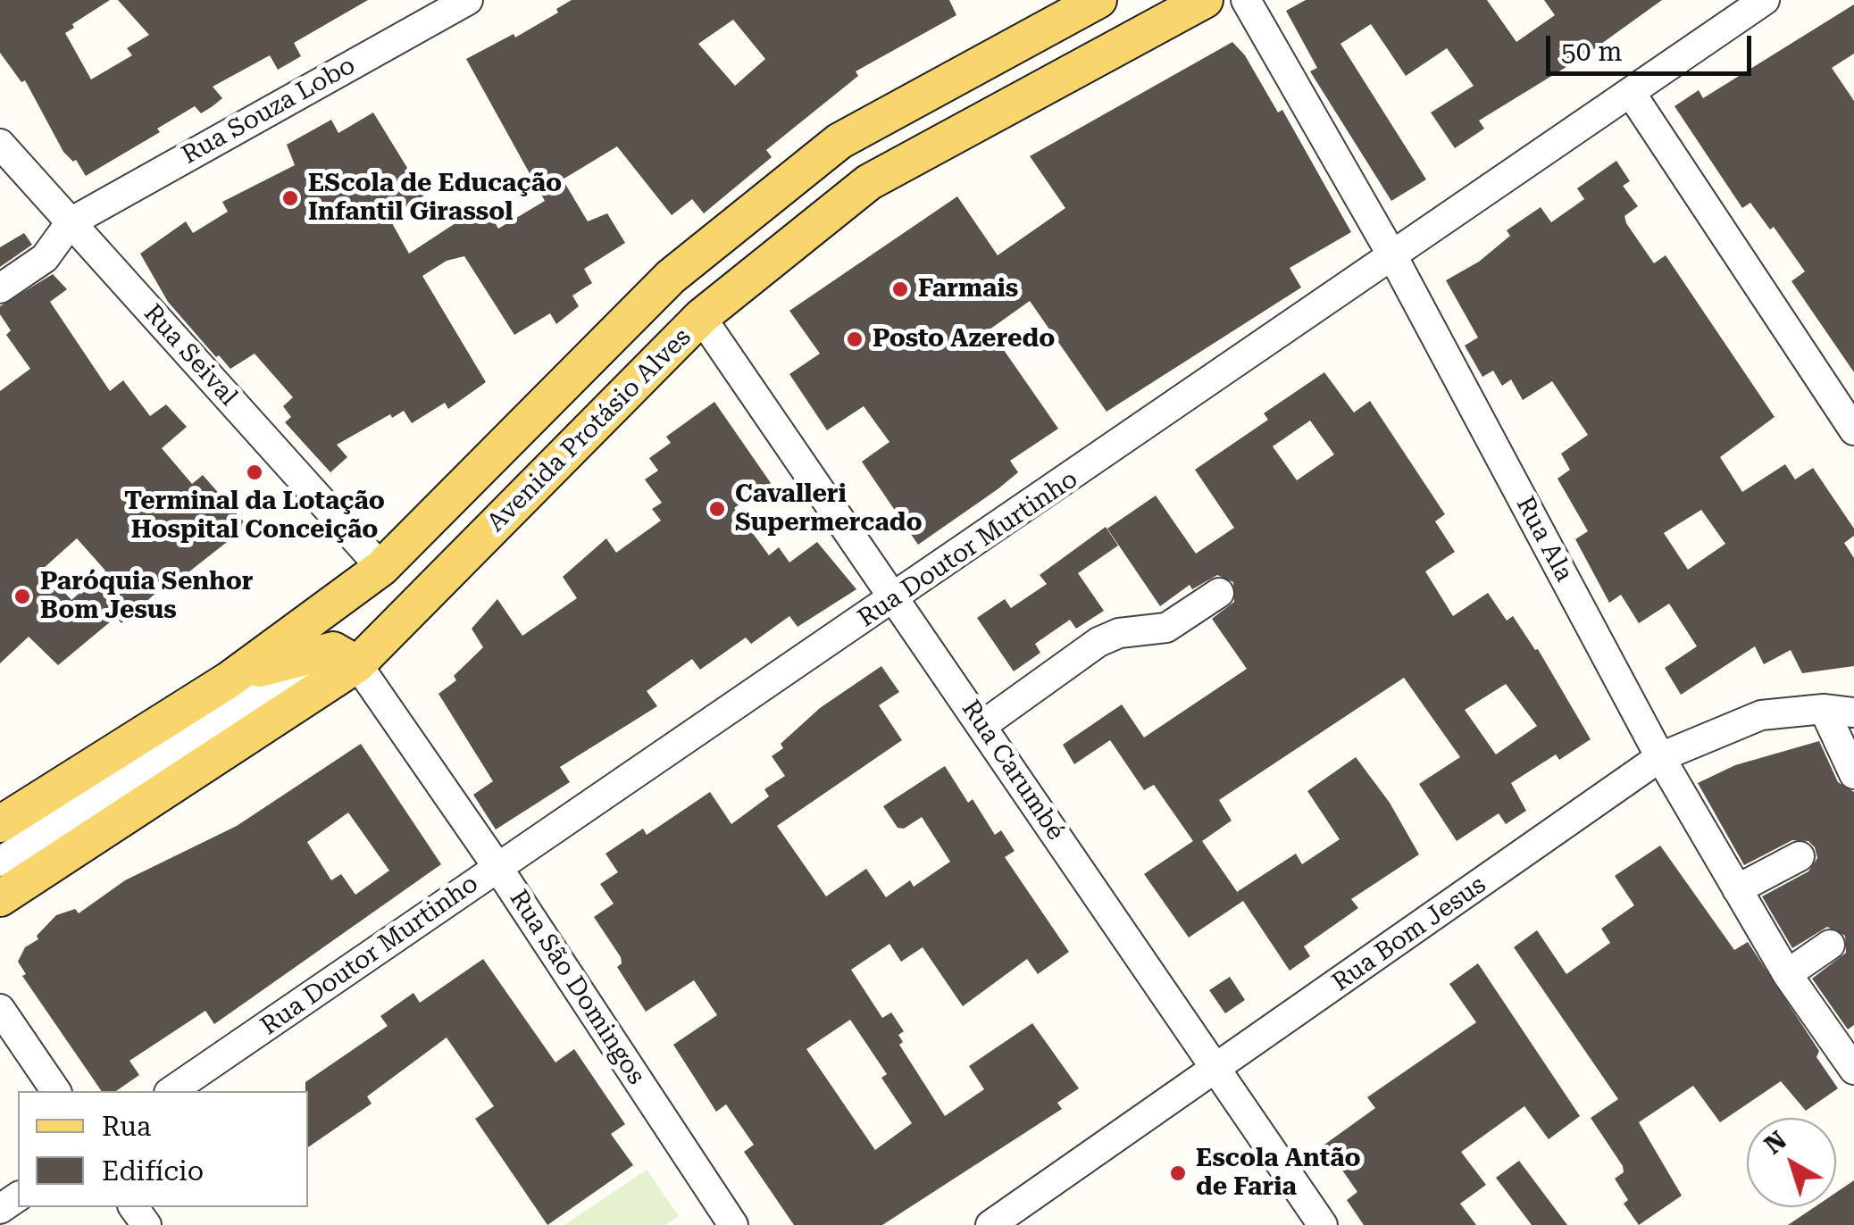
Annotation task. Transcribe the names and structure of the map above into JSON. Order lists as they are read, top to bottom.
{
  "streets": {
    "main road": ["Avenida Protásio Alves"],
    "street": [
      "Rua Souza Lobo",
      "Rua Seival",
      "Rua Ala",
      "Rua Doutor Murtinho",
      "Rua Carumbé",
      "Rua Bom Jesus",
      "Rua São Domingos"
    ]
  },
  "crossings": [
    ["Rua Souza Lobo", "Rua Seival"],
    ["Rua Seival", "Avenida Protásio Alves"],
    ["Avenida Protásio Alves", "Rua Carumbé"],
    ["Avenida Protásio Alves", "Rua São Domingos"],
    ["Rua Ala", "Rua Doutor Murtinho"],
    ["Rua Ala", "Rua Bom Jesus"],
    ["Rua Doutor Murtinho", "Rua Carumbé"],
    ["Rua Doutor Murtinho", "Rua São Domingos"],
    ["Rua Carumbé", "Rua Bom Jesus"]
  ],
  "places": [
    "EScola de Educação Infantil Girassol",
    "Farmais",
    "Posto Azeredo",
    "Terminal da Lotação Hospital Conceição",
    "Cavalleri Supermercado",
    "Paróquia Senhor Bom Jesus",
    "Escola Antão de Faria"
  ],
  "legend": ["Rua", "Edifício"],
  "scale_bar": "50 m",
  "north": "top left"
}
